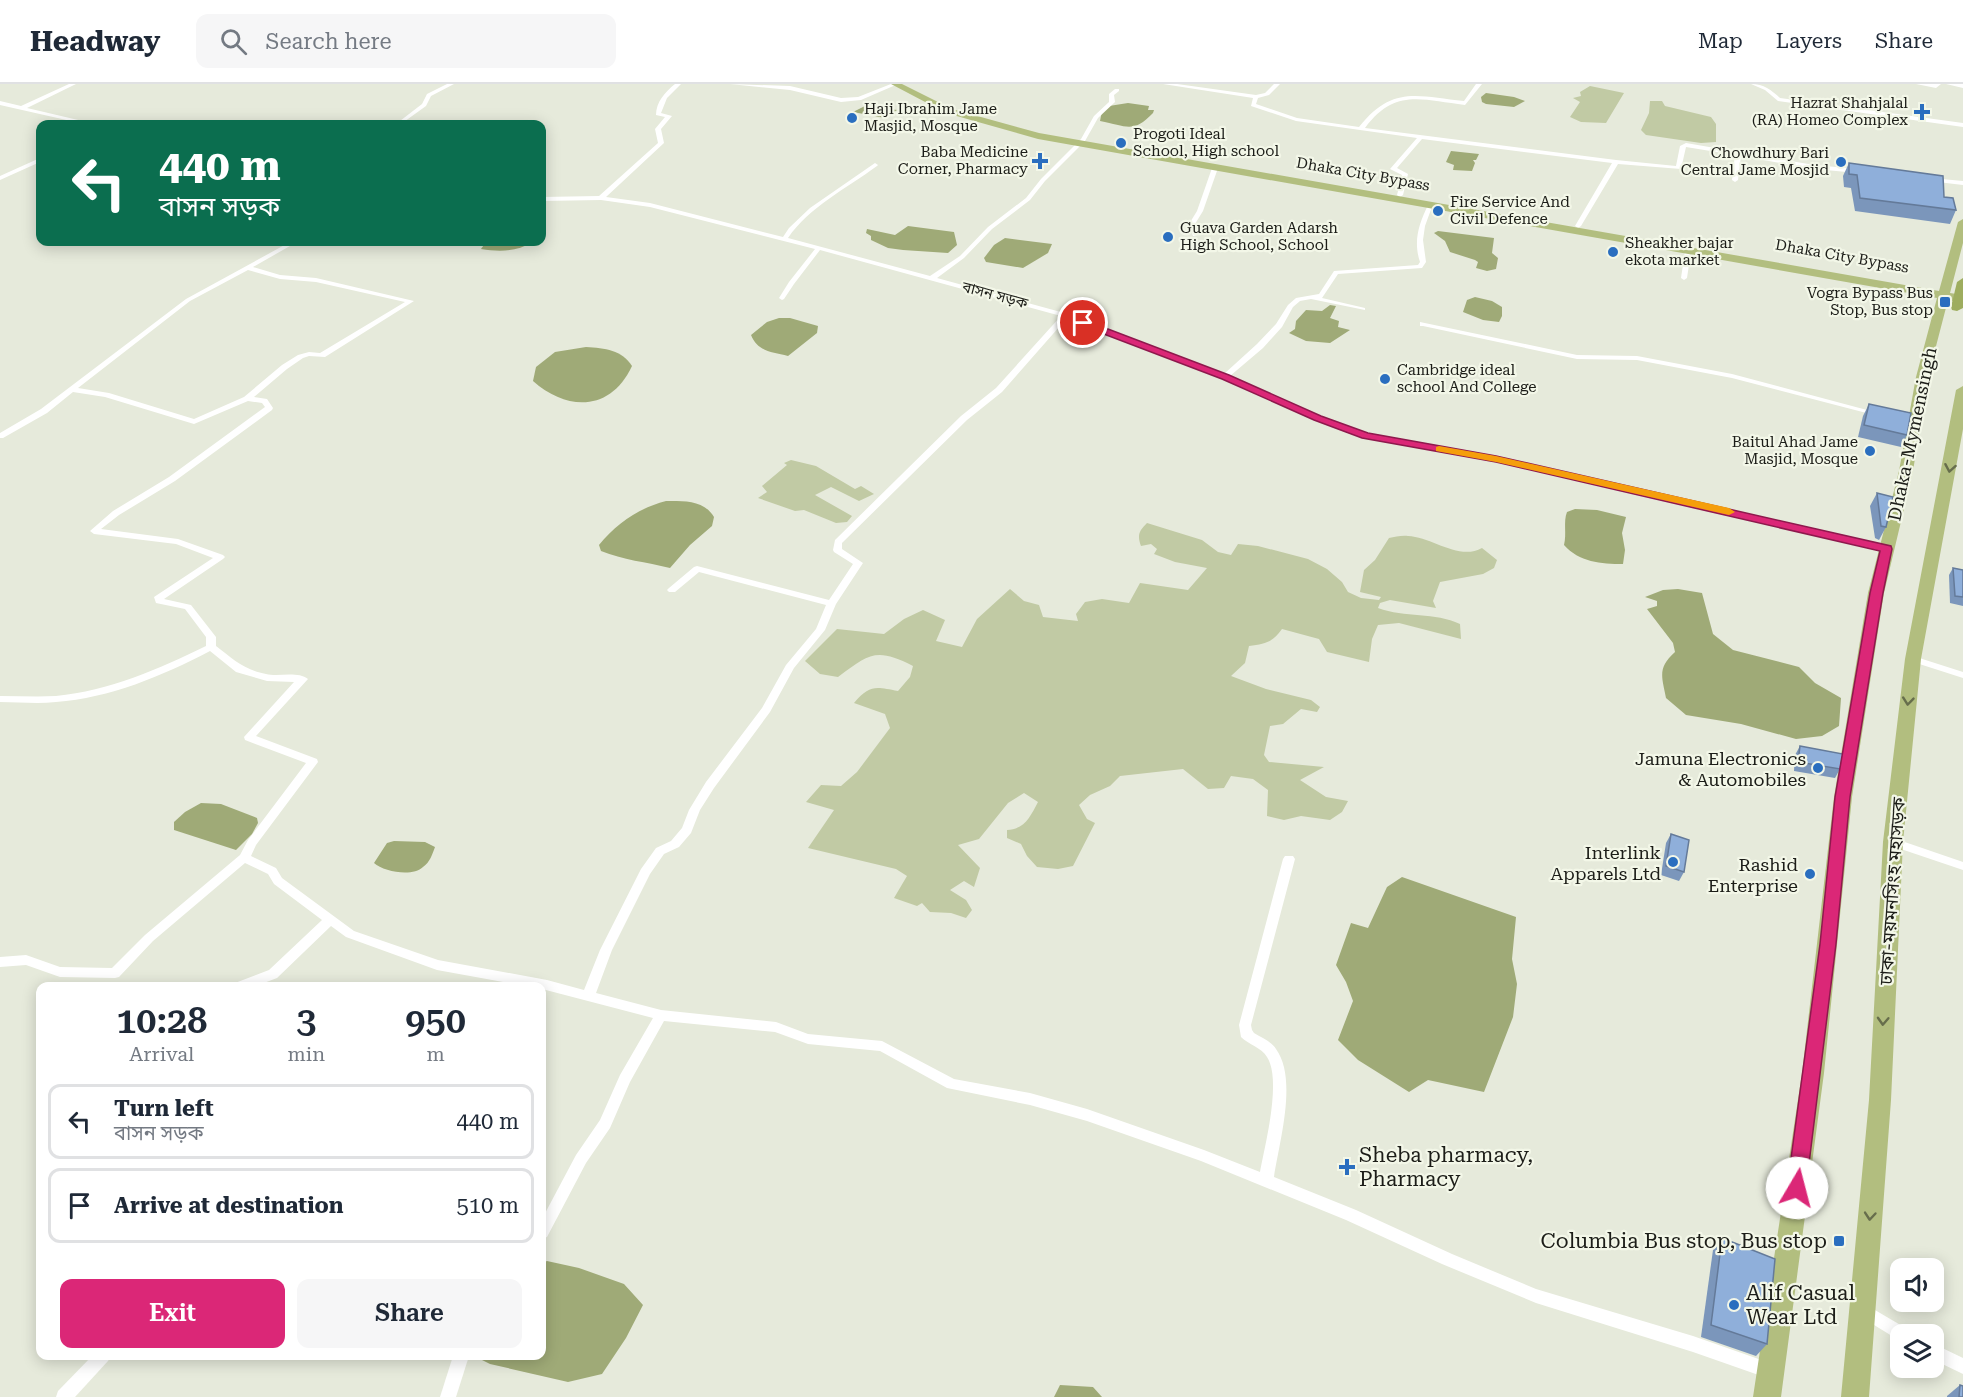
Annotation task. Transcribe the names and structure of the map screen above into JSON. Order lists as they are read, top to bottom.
{
  "streets": {
    "highway": ["Dhaka City Bypass", "Dhaka-Mymensingh", "ঢাকা-ময়মনসিংহ মহাসড়ক"],
    "street": ["বাসন সড়ক"]
  },
  "crossings": [
    ["Dhaka City Bypass", "Dhaka-Mymensingh"],
    ["বাসন সড়ক", "Dhaka-Mymensingh"]
  ],
  "one_way": ["ঢাকা-ময়মনসিংহ মহাসড়ক"],
  "places": {
    "health": ["Hazrat Shahjalal (RA) Homeo Complex", "Baba Medicine Corner, Pharmacy", "Sheba pharmacy, Pharmacy"],
    "other": [
      "Haji Ibrahim Jame Masjid, Mosque",
      "Progoti Ideal School, High school",
      "Chowdhury Bari Central Jame Mosjid",
      "Fire Service And Civil Defence",
      "Guava Garden Adarsh High School, School",
      "Sheakher bajar ekota market",
      "Cambridge ideal school And College",
      "Baitul Ahad Jame Masjid, Mosque",
      "Jamuna Electronics & Automobiles",
      "Interlink Apparels Ltd",
      "Rashid Enterprise",
      "Alif Casual Wear Ltd"
    ],
    "transit": ["Vogra Bypass Bus Stop, Bus stop", "Columbia Bus stop, Bus stop"]
  },
  "page": {
    "header": "Headway",
    "search": "Search here",
    "nav": ["Map", "Layers", "Share"],
    "turn": ["440 m", "বাসন সড়ক"],
    "eta": [
      "10:28",
      "Arrival",
      "3",
      "min",
      "950",
      "m"
    ],
    "list": [
      {
        "name": "Turn left",
        "note": "বাসন সড়ক",
        "value": "440 m"
      },
      {
        "name": "Arrive at destination",
        "value": "510 m"
      }
    ],
    "buttons": ["Exit", "Share"]
  }
}
